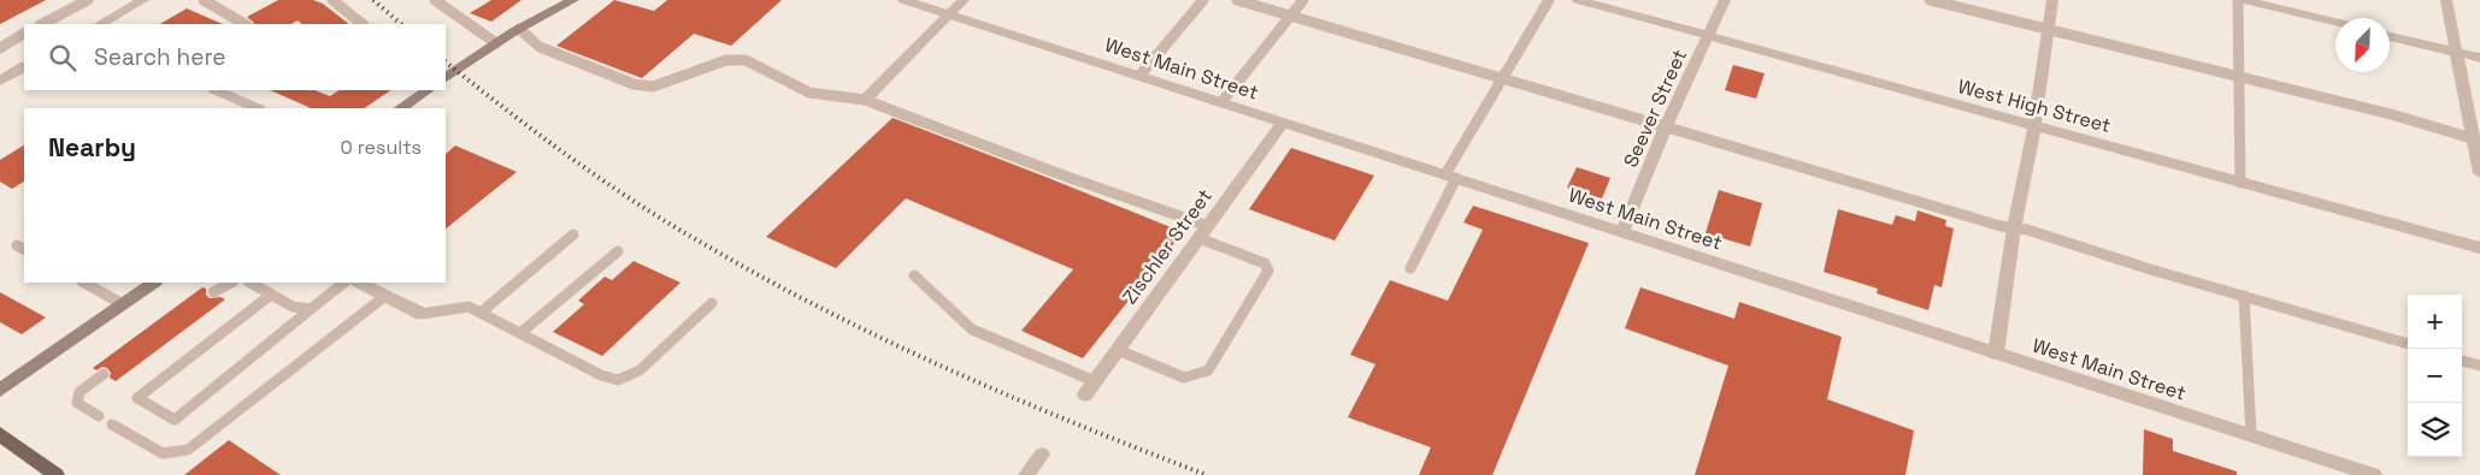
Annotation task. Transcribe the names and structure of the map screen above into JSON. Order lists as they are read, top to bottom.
{
  "streets": {
    "street": [
      "West Main Street",
      "West High Street",
      "Seever Street",
      "Zischler Street"
    ]
  },
  "crossings": [
    ["West Main Street", "Seever Street"],
    ["West Main Street", "Zischler Street"],
    ["West High Street", "Seever Street"]
  ],
  "north": "bottom left",
  "page": {
    "search": "Search here",
    "heading": ["Nearby", "0 results"],
    "map_buttons": ["+", "−"]
  }
}
